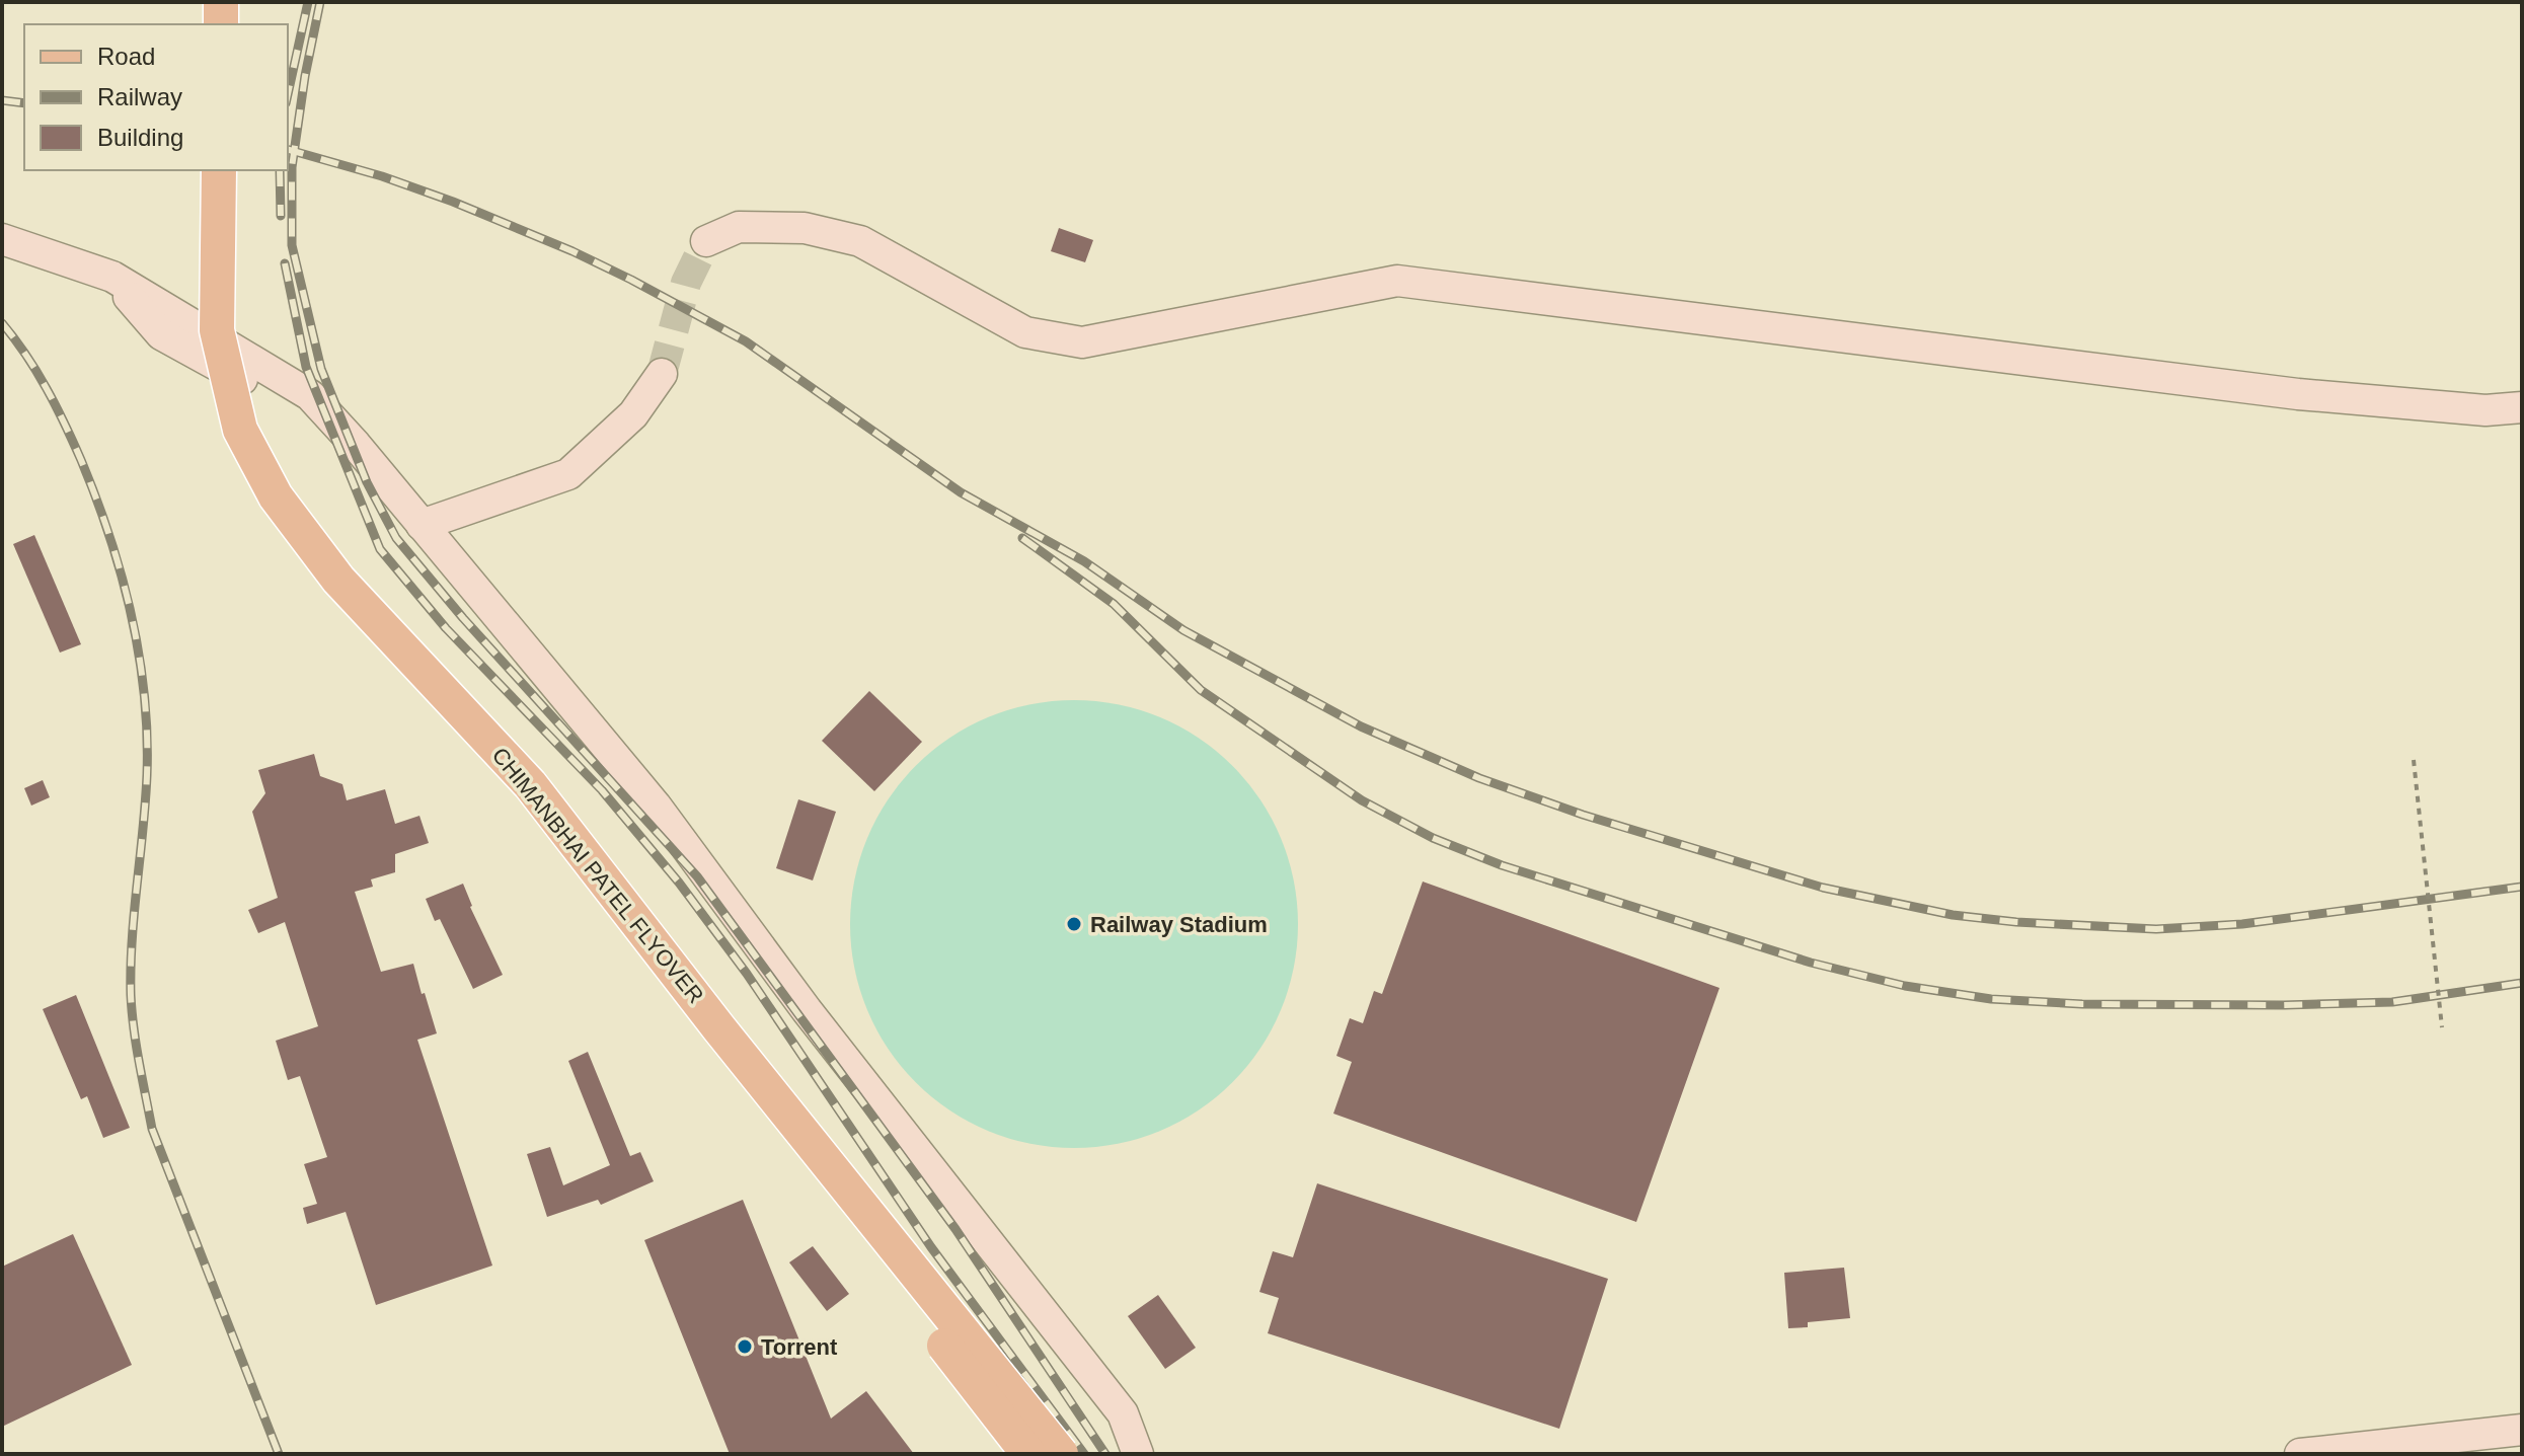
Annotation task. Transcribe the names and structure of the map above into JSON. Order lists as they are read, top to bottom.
{
  "streets": {
    "main road": ["CHIMANBHAI PATEL FLYOVER"]
  },
  "places": ["Railway Stadium", "Torrent"],
  "legend": ["Road", "Railway", "Building"]
}
